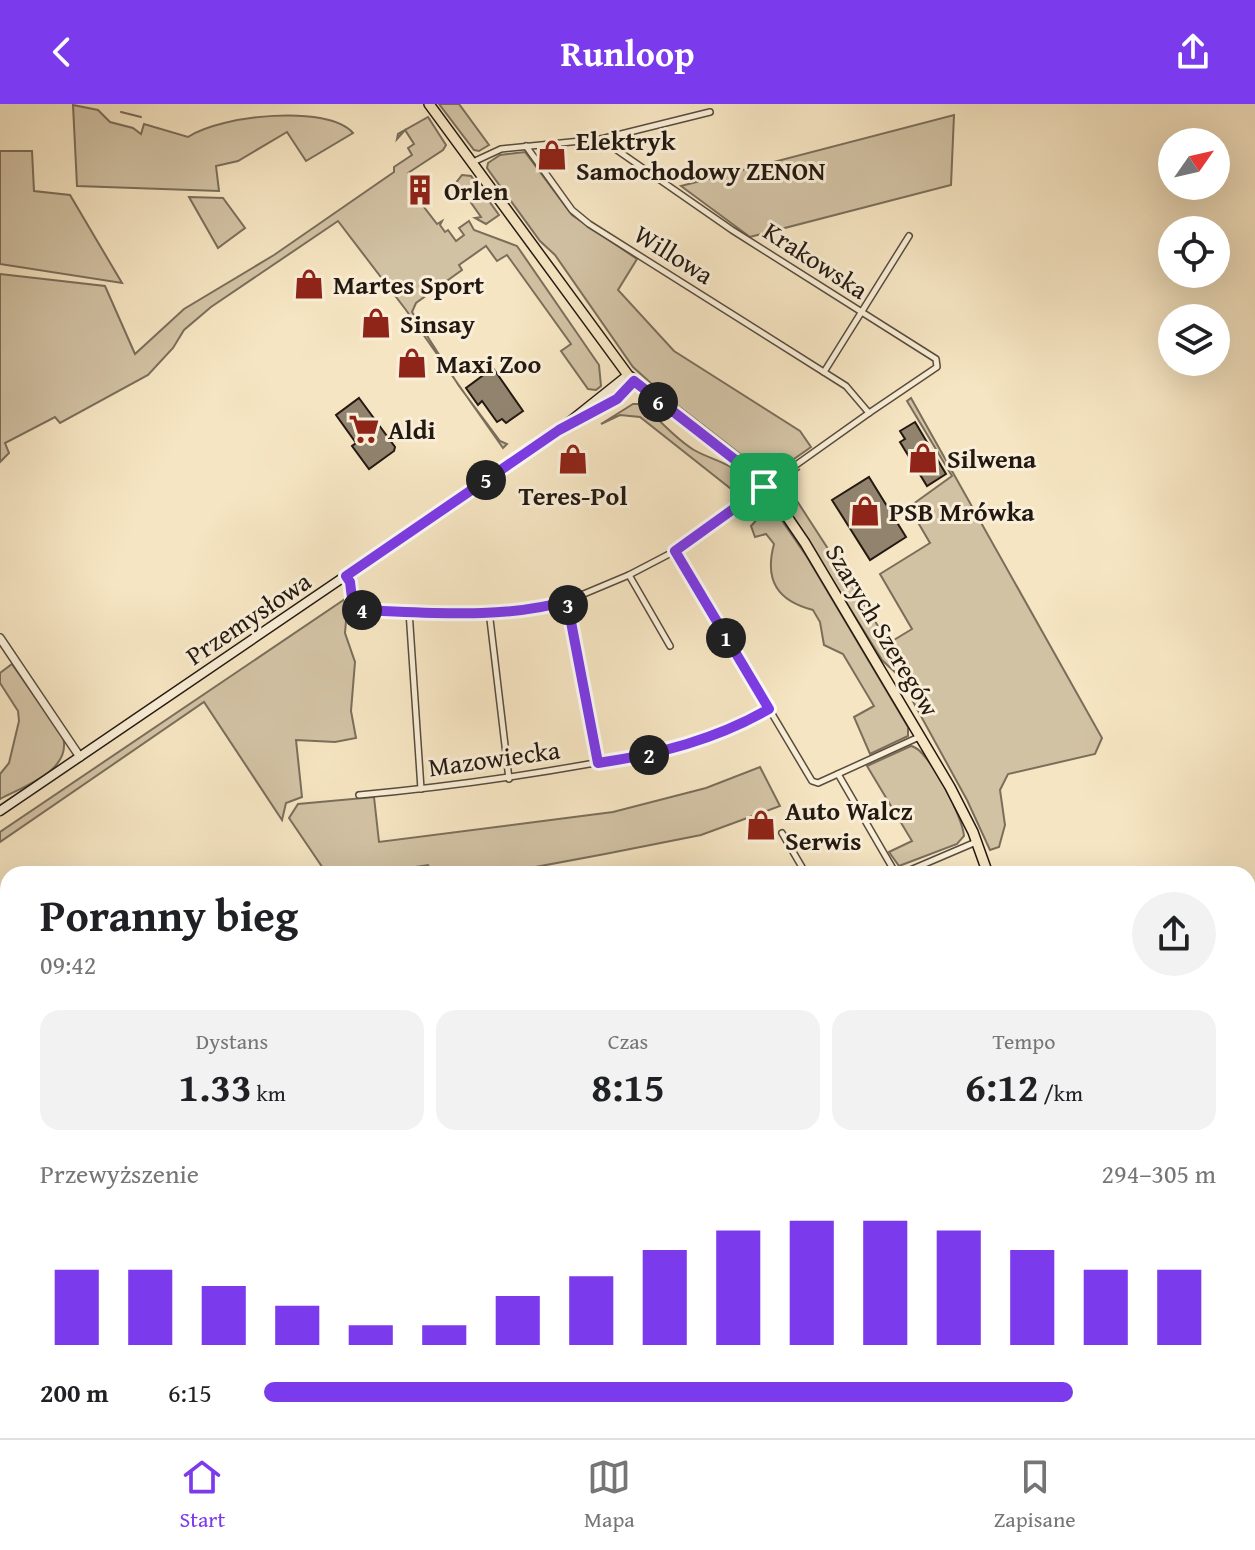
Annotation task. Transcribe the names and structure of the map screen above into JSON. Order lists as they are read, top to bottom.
{
  "streets": {
    "main road": ["Przemysłowa", "Szarych Szeregów"],
    "street": ["Willowa", "Krakowska", "Mazowiecka"]
  },
  "crossings": [
    ["Willowa", "Krakowska"],
    ["Krakowska", "Przemysłowa"],
    ["Krakowska", "Szarych Szeregów"],
    ["Przemysłowa", "Szarych Szeregów"]
  ],
  "places": {
    "shop": [
      "Elektryk Samochodowy ZENON",
      "Martes Sport",
      "Sinsay",
      "Maxi Zoo",
      "Silwena",
      "Teres-Pol",
      "PSB Mrówka",
      "Auto Walcz Serwis"
    ],
    "building": ["Orlen"],
    "supermarket": ["Aldi"]
  },
  "north": "top right",
  "page": {
    "header": "Runloop",
    "pins": [
      "6",
      "5",
      "3",
      "4",
      "1",
      "2"
    ],
    "heading": ["Poranny bieg", "09:42"],
    "stats": [
      ["Dystans", "1.33 km"],
      ["Czas", "8:15"],
      ["Tempo", "6:12 /km"]
    ],
    "chart": ["Przewyższenie", "294–305 m"],
    "list": [
      {
        "name": "200 m",
        "note": "6:15"
      }
    ],
    "tabs": ["Start", "Mapa", "Zapisane"]
  }
}
